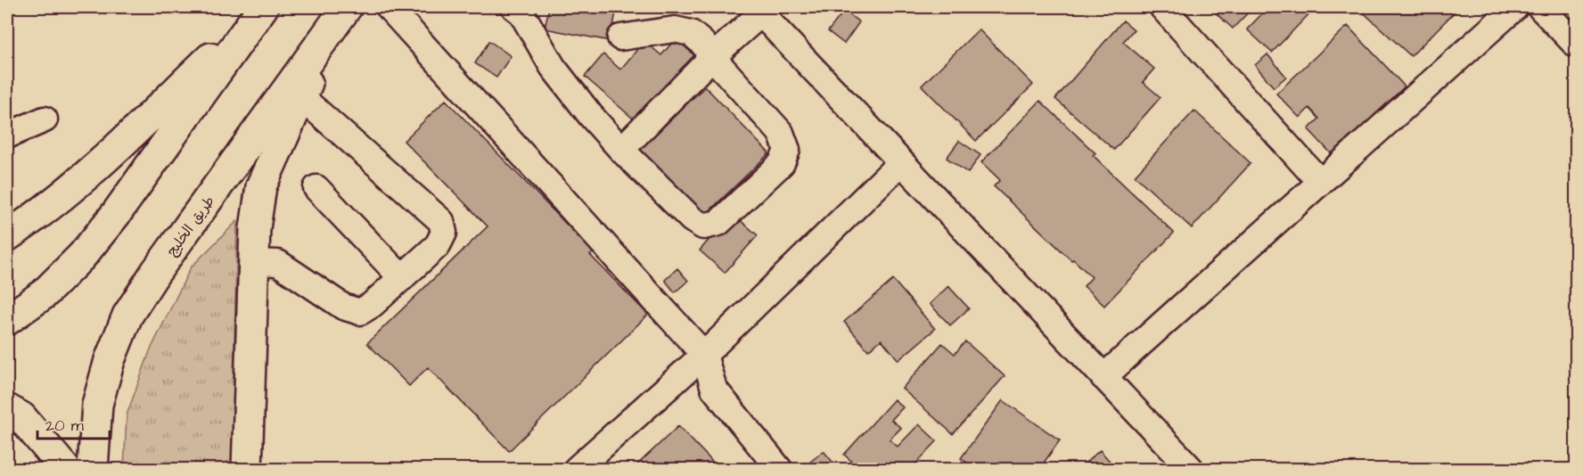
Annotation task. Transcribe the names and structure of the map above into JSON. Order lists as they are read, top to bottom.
{
  "streets": {
    "main road": ["طريق الخليج"]
  },
  "scale_bar": "20 m"
}
